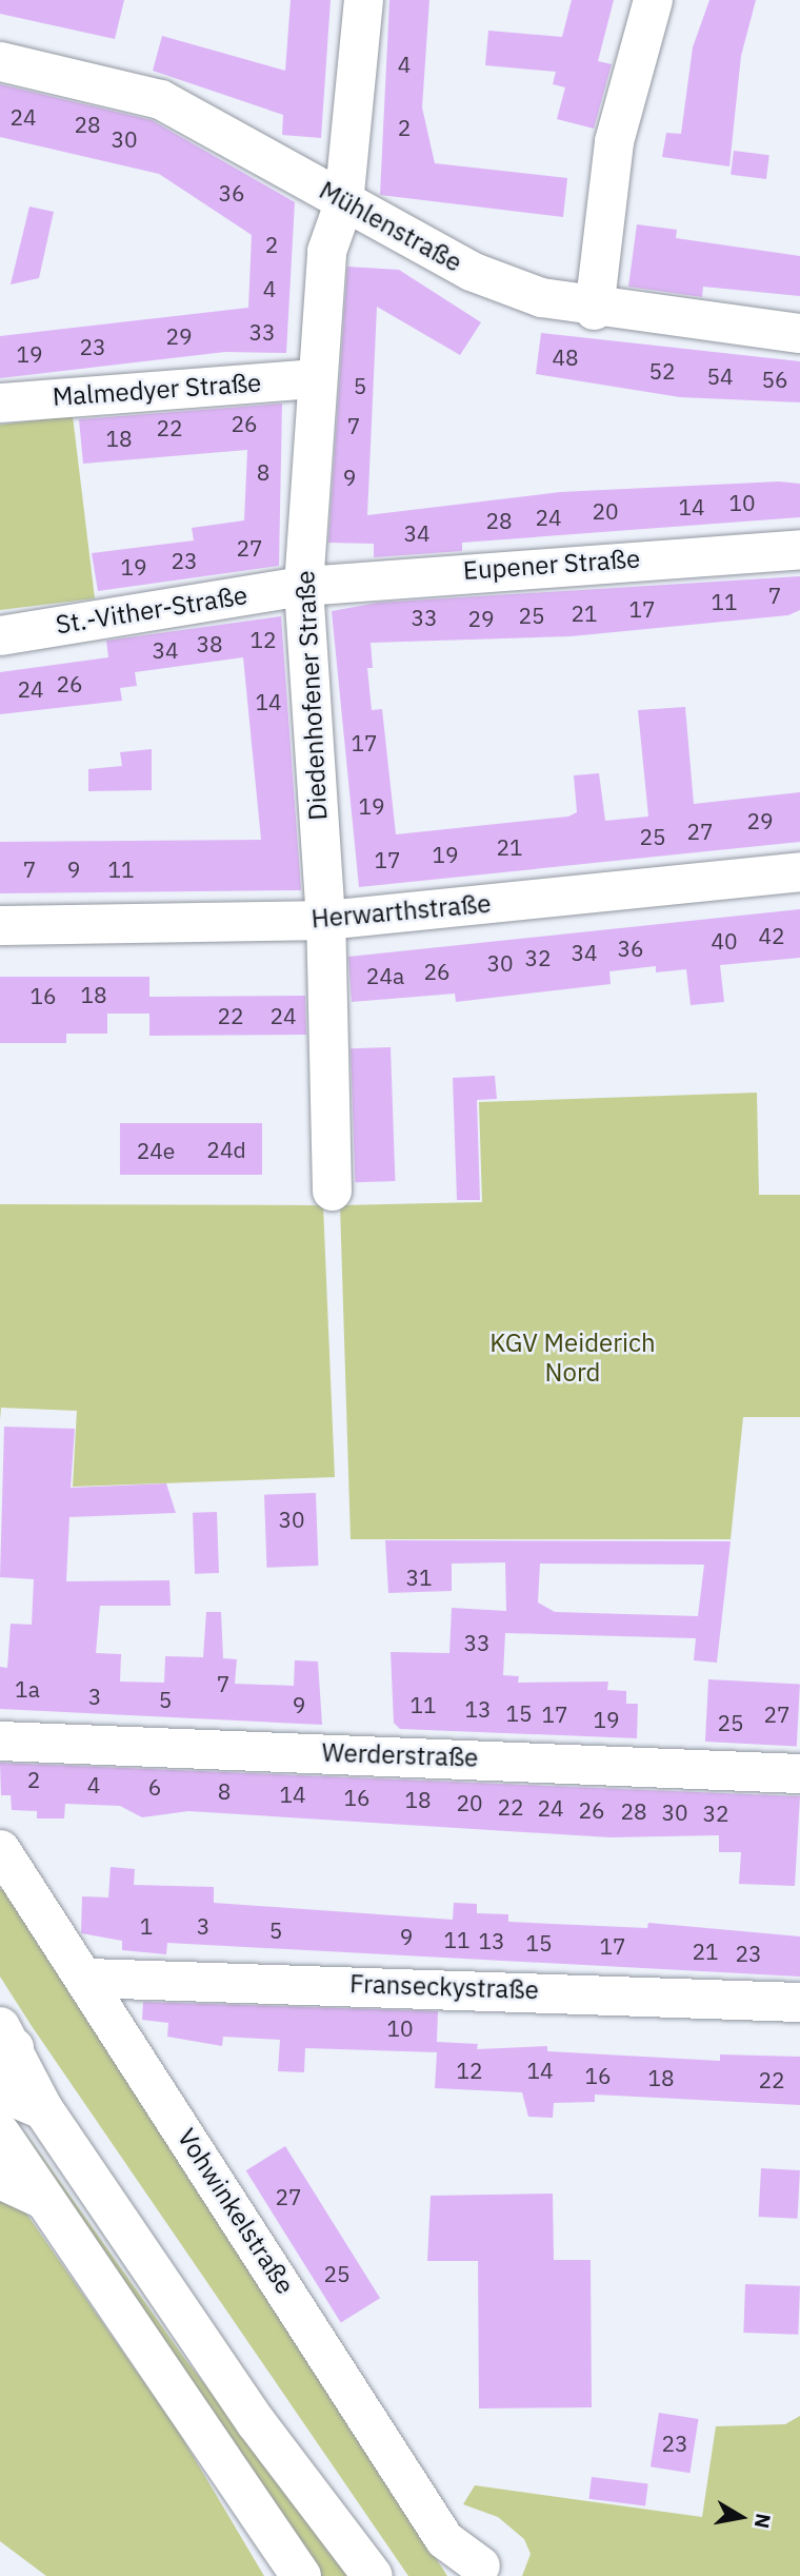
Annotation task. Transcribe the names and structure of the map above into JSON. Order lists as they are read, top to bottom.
{
  "streets": {
    "street": [
      "Mühlenstraße",
      "Malmedyer Straße",
      "Eupener Straße",
      "St.-Vither-Straße",
      "Diedenhofener Straße",
      "Herwarthstraße",
      "Werderstraße",
      "Franseckystraße",
      "Vohwinkelstraße"
    ]
  },
  "crossings": [
    ["Mühlenstraße", "Diedenhofener Straße"],
    ["Malmedyer Straße", "Diedenhofener Straße"],
    ["Eupener Straße", "St.-Vither-Straße"],
    ["Eupener Straße", "Diedenhofener Straße"],
    ["St.-Vither-Straße", "Diedenhofener Straße"],
    ["Diedenhofener Straße", "Herwarthstraße"],
    ["Franseckystraße", "Vohwinkelstraße"]
  ],
  "parks": ["KGV Meiderich Nord"],
  "house_numbers": [
    "4",
    "24",
    "28",
    "2",
    "30",
    "36",
    "2",
    "4",
    "33",
    "29",
    "23",
    "19",
    "48",
    "52",
    "54",
    "56",
    "5",
    "26",
    "7",
    "22",
    "18",
    "8",
    "9",
    "10",
    "14",
    "20",
    "24",
    "28",
    "34",
    "27",
    "23",
    "19",
    "7",
    "11",
    "17",
    "21",
    "25",
    "33",
    "29",
    "12",
    "38",
    "34",
    "26",
    "24",
    "14",
    "17",
    "19",
    "29",
    "27",
    "25",
    "21",
    "19",
    "17",
    "7",
    "9",
    "11",
    "42",
    "40",
    "36",
    "34",
    "32",
    "30",
    "26",
    "24a",
    "18",
    "16",
    "22",
    "24",
    "24d",
    "24e",
    "30",
    "31",
    "33",
    "7",
    "1a",
    "3",
    "5",
    "9",
    "11",
    "13",
    "15",
    "17",
    "27",
    "19",
    "25",
    "2",
    "4",
    "6",
    "8",
    "14",
    "16",
    "18",
    "20",
    "22",
    "24",
    "26",
    "28",
    "30",
    "32",
    "1",
    "3",
    "5",
    "9",
    "11",
    "13",
    "15",
    "17",
    "21",
    "23",
    "10",
    "12",
    "14",
    "16",
    "18",
    "22",
    "27",
    "25",
    "23"
  ],
  "north": "right"
}
